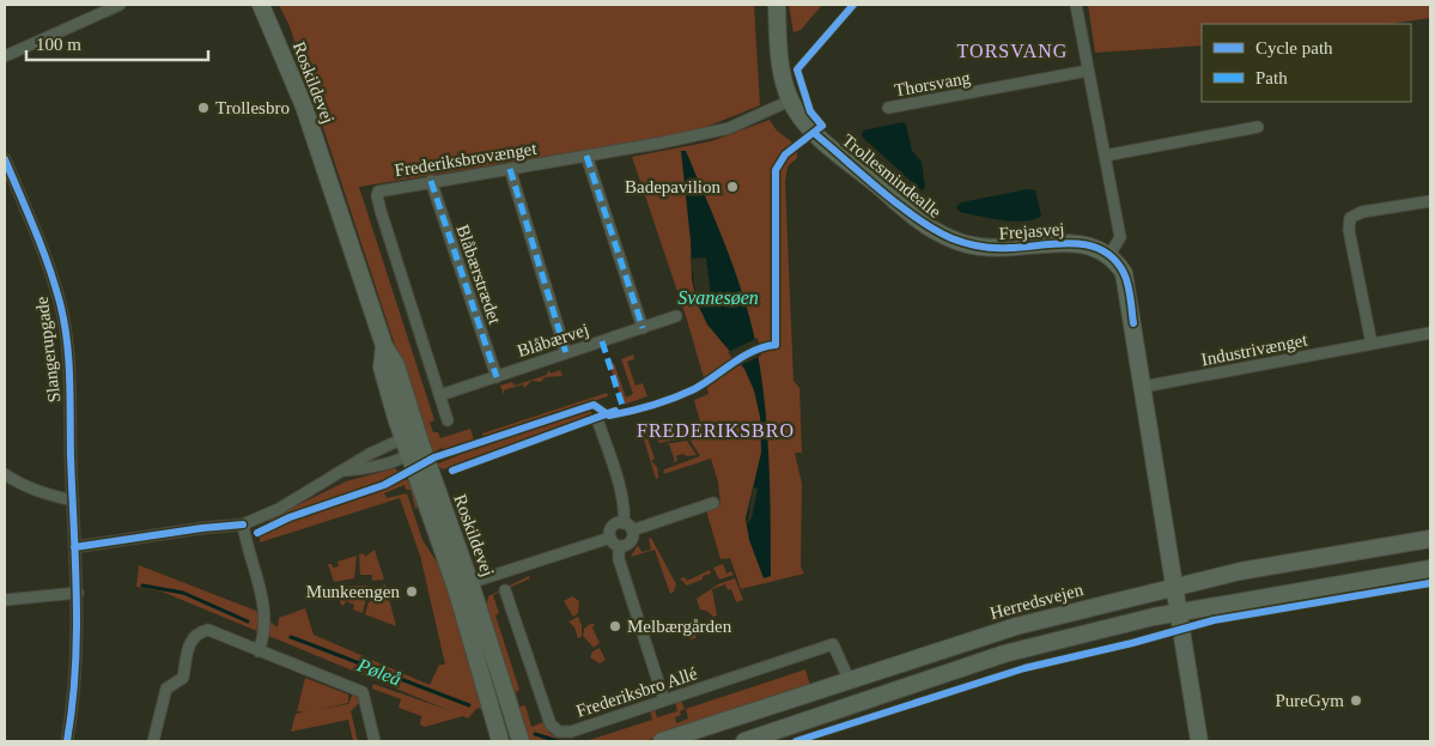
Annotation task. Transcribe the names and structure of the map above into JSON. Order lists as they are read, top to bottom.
{
  "streets": {
    "street": [
      "Roskildevej",
      "Thorsvang",
      "Frederiksbrovænget",
      "Trollesmindealle",
      "Frejasvej",
      "Blåbærstrædet",
      "Blåbærvej",
      "Slangerupgade",
      "Industrivænget",
      "Herredsvejen",
      "Frederiksbro Allé"
    ]
  },
  "crossings": [
    ["Frederiksbrovænget", "Trollesmindealle"],
    ["Frederiksbrovænget", "Blåbærstrædet"],
    ["Frederiksbrovænget", "Blåbærvej"],
    ["Trollesmindealle", "Frejasvej"],
    ["Blåbærstrædet", "Blåbærvej"],
    ["Herredsvejen", "Frederiksbro Allé"]
  ],
  "districts": ["TORSVANG", "FREDERIKSBRO"],
  "water": ["Svanesøen", "Pøleå"],
  "places": [
    "Trollesbro",
    "Badepavilion",
    "Munkeengen",
    "Melbærgården",
    "PureGym"
  ],
  "legend": ["Cycle path", "Path"],
  "scale_bar": "100 m"
}
